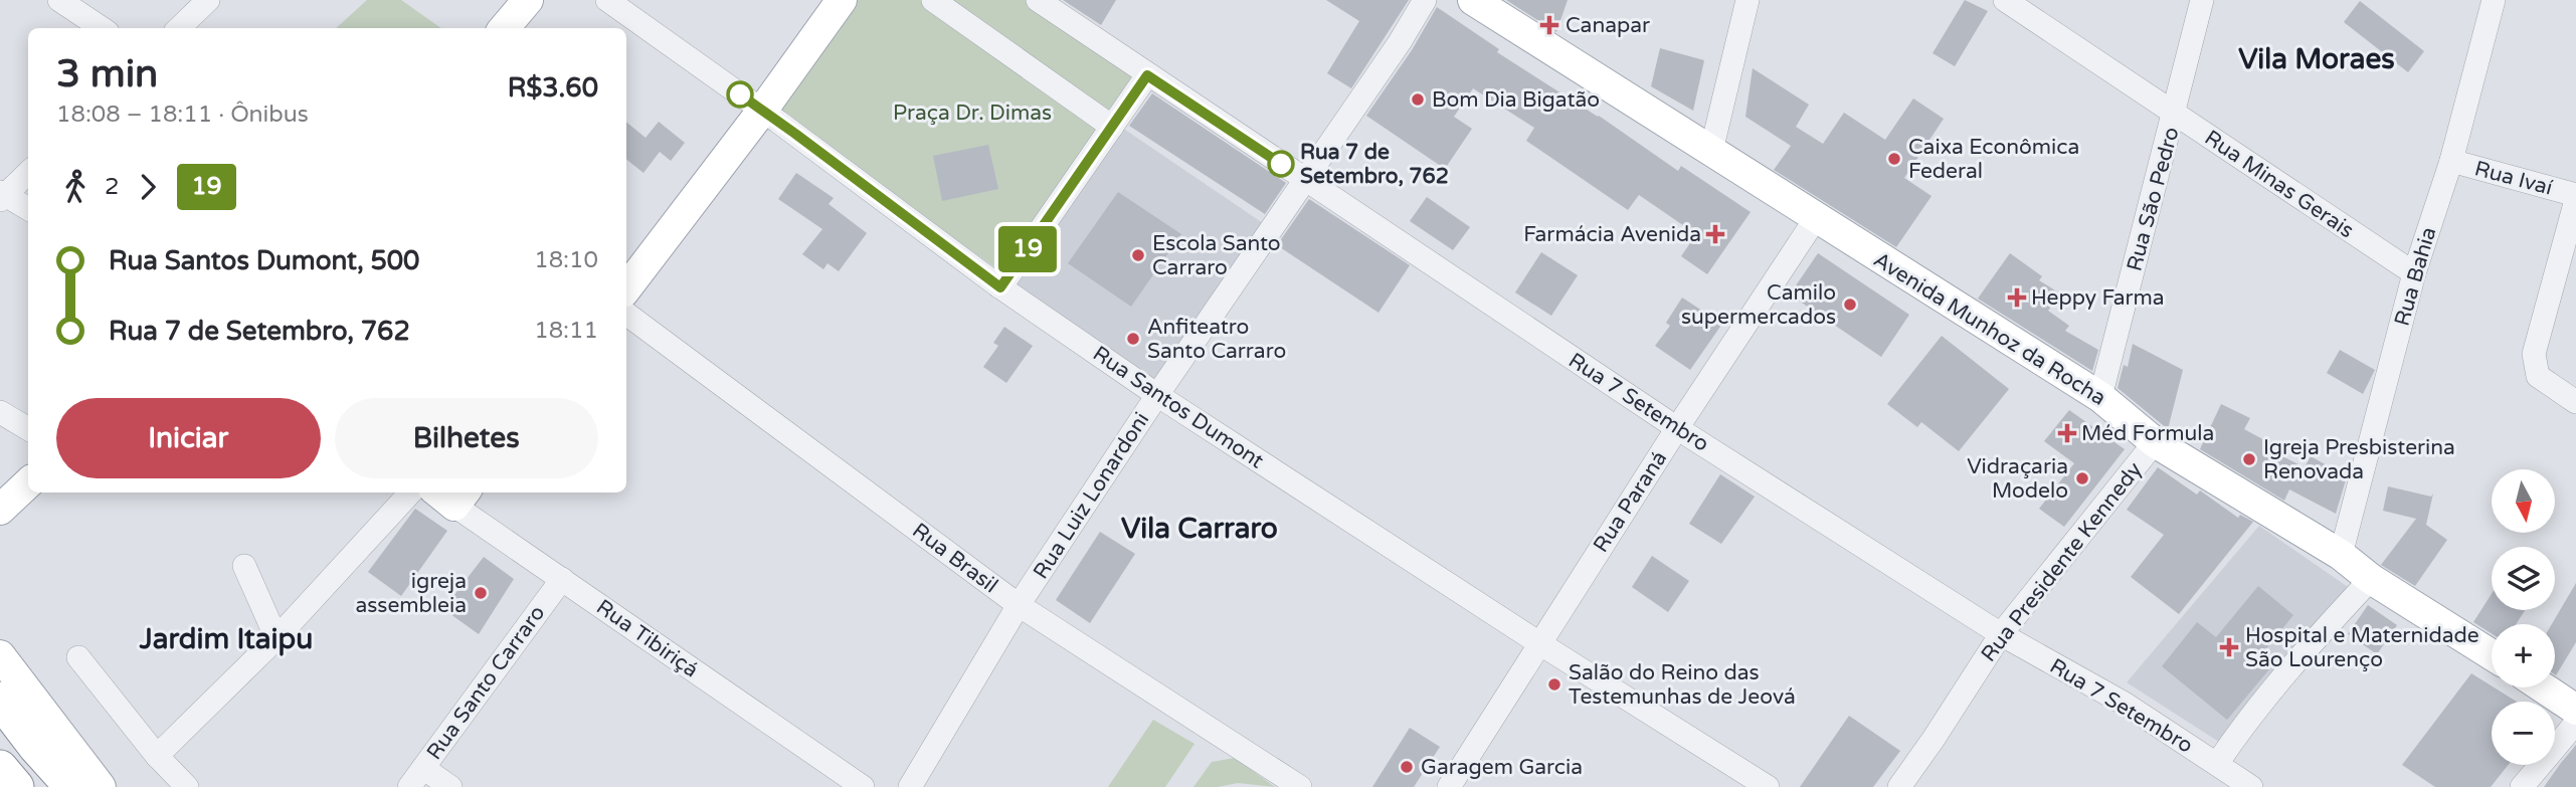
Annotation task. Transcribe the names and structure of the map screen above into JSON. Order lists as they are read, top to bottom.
{
  "streets": {
    "main road": ["Avenida Munhoz da Rocha"],
    "street": [
      "Rua Ivaí",
      "Rua Minas Gerais",
      "Rua São Pedro",
      "Rua Bahia",
      "Rua 7 Setembro",
      "Rua Santos Dumont",
      "Rua Luiz Lonardoni",
      "Rua Paraná",
      "Rua Brasil",
      "Rua Presidente Kennedy",
      "Rua Tibiriçá",
      "Rua Santo Carraro"
    ]
  },
  "crossings": [
    ["Rua Ivaí", "Rua Bahia"],
    ["Rua Minas Gerais", "Rua São Pedro"],
    ["Rua Minas Gerais", "Rua Bahia"],
    ["Rua São Pedro", "Avenida Munhoz da Rocha"],
    ["Rua Bahia", "Avenida Munhoz da Rocha"],
    ["Avenida Munhoz da Rocha", "Rua Paraná"],
    ["Avenida Munhoz da Rocha", "Rua Presidente Kennedy"],
    ["Rua 7 Setembro", "Rua Luiz Lonardoni"],
    ["Rua 7 Setembro", "Rua Paraná"],
    ["Rua 7 Setembro", "Rua Presidente Kennedy"],
    ["Rua Santos Dumont", "Rua Luiz Lonardoni"],
    ["Rua Santos Dumont", "Rua Paraná"],
    ["Rua Luiz Lonardoni", "Rua Brasil"],
    ["Rua Tibiriçá", "Rua Santo Carraro"]
  ],
  "districts": ["Vila Moraes", "Vila Carraro", "Jardim Itaipu"],
  "parks": ["Praça Dr. Dimas"],
  "places": {
    "health": [
      "Canapar",
      "Farmácia Avenida",
      "Heppy Farma",
      "Méd Formula",
      "Hospital e Maternidade São Lourenço"
    ],
    "other": [
      "Bom Dia Bigatão",
      "Caixa Econômica Federal",
      "Rua 7 de Setembro, 762",
      "Escola Santo Carraro",
      "Camilo supermercados",
      "Anfiteatro Santo Carraro",
      "Igreja Presbisterina Renovada",
      "Vidraçaria Modelo",
      "igreja assembleia",
      "Salão do Reino das Testemunhas de Jeová",
      "Garagem Garcia"
    ]
  },
  "lines": ["bus line 19"],
  "north": "bottom",
  "page": {
    "on_map": "19",
    "heading": ["3 min", "18:08 – 18:11 · Ônibus", "R$3.60"],
    "legs": ["2", "19"],
    "list": [
      {
        "name": "Rua Santos Dumont, 500",
        "value": "18:10"
      },
      {
        "name": "Rua 7 de Setembro, 762",
        "value": "18:11"
      }
    ],
    "buttons": ["Iniciar", "Bilhetes"],
    "map_buttons": ["+", "−"]
  }
}
